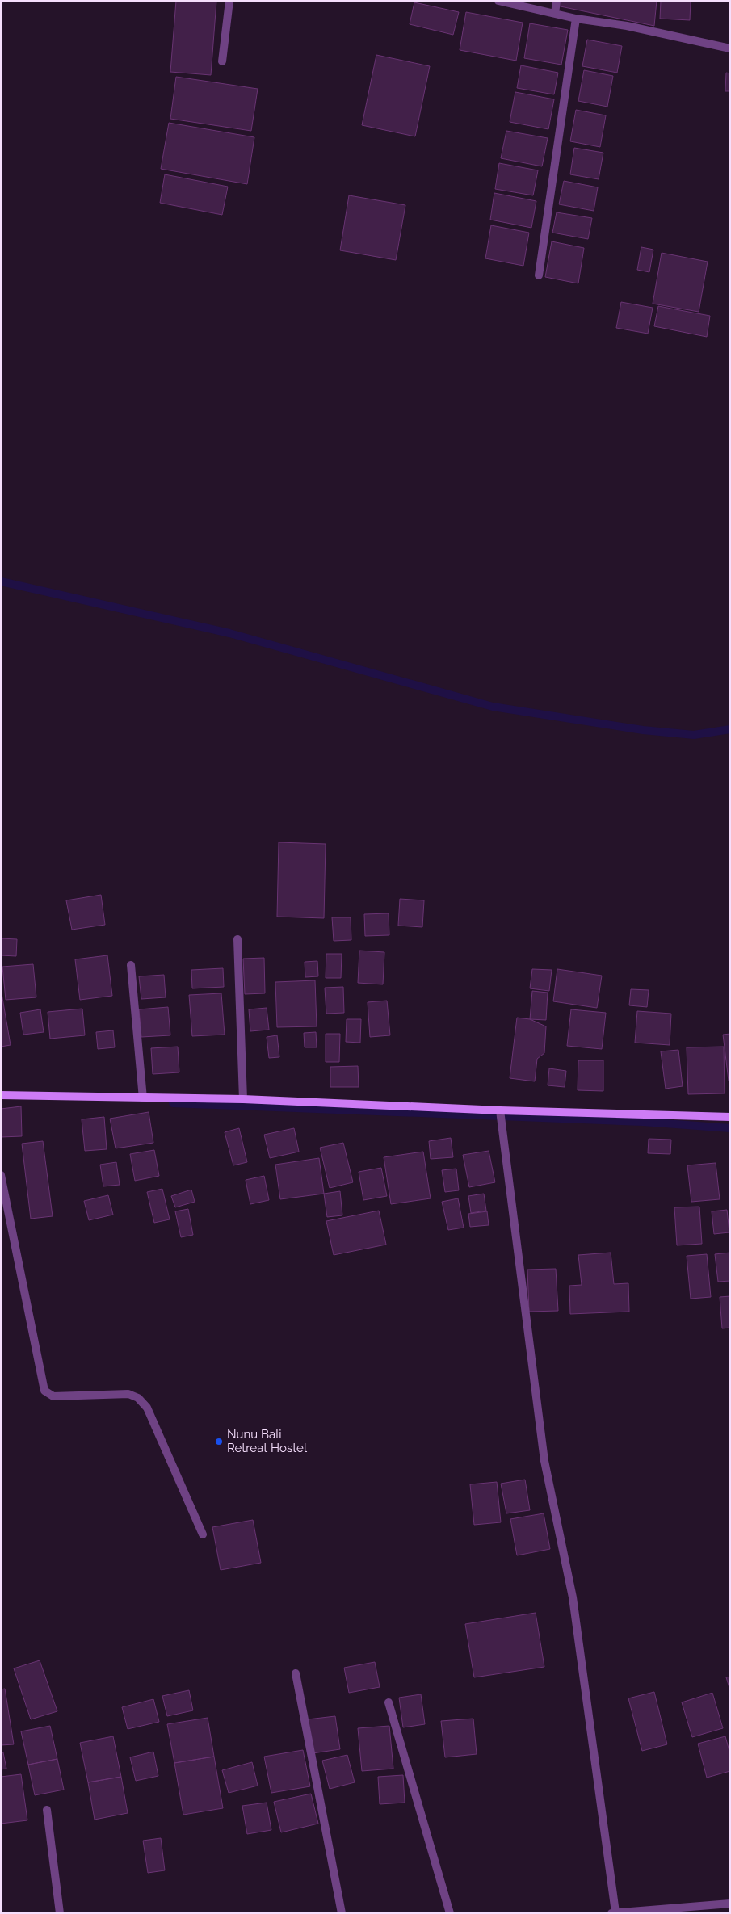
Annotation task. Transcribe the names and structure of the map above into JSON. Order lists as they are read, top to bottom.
{
  "places": ["Nunu Bali Retreat Hostel"]
}
